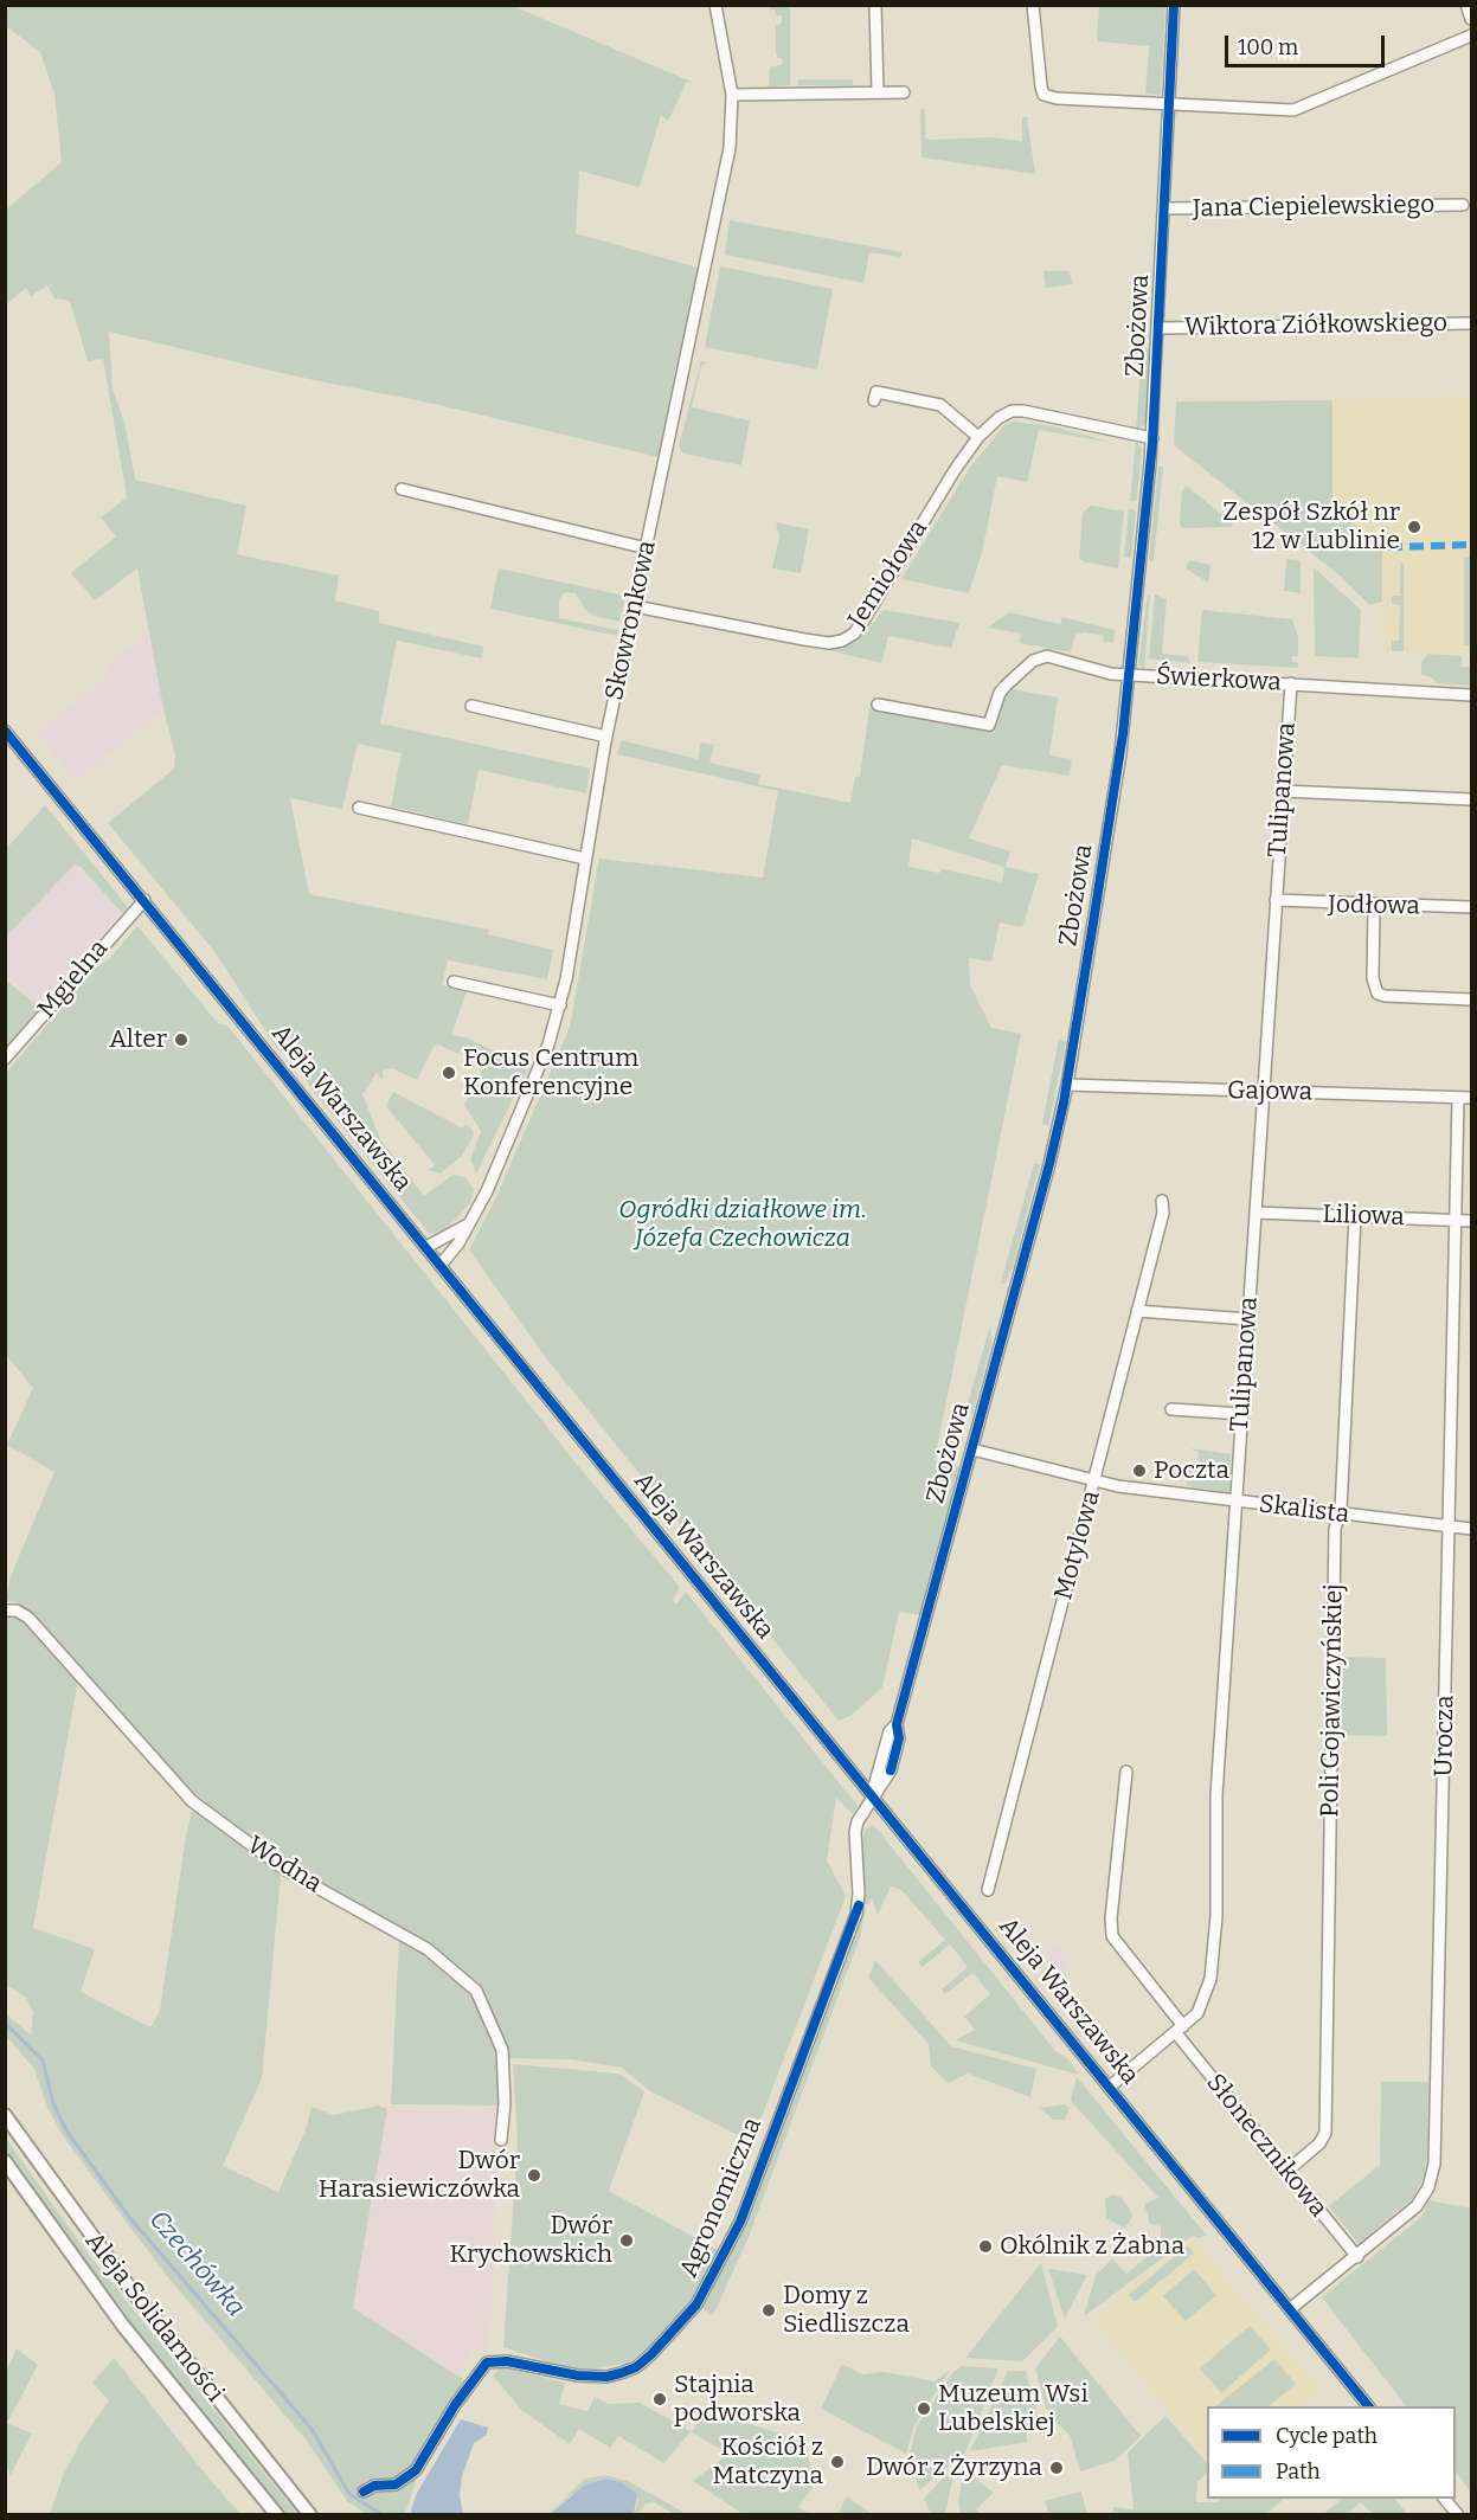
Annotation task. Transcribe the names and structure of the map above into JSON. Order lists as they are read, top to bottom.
{
  "streets": {
    "main road": ["Aleja Solidarności"],
    "street": [
      "Jana Ciepielewskiego",
      "Zbożowa",
      "Wiktora Ziółkowskiego",
      "Jemiołowa",
      "Skowronkowa",
      "Świerkowa",
      "Tulipanowa",
      "Jodłowa",
      "Mgielna",
      "Gajowa",
      "Aleja Warszawska",
      "Liliowa",
      "Skalista",
      "Motylowa",
      "Poli Gojawiczyńskiej",
      "Urocza",
      "Wodna",
      "Słonecznikowa",
      "Agronomiczna"
    ]
  },
  "crossings": [
    ["Jana Ciepielewskiego", "Zbożowa"],
    ["Zbożowa", "Wiktora Ziółkowskiego"],
    ["Zbożowa", "Jemiołowa"],
    ["Zbożowa", "Świerkowa"],
    ["Zbożowa", "Gajowa"],
    ["Zbożowa", "Aleja Warszawska"],
    ["Zbożowa", "Skalista"],
    ["Zbożowa", "Agronomiczna"],
    ["Jemiołowa", "Skowronkowa"],
    ["Skowronkowa", "Aleja Warszawska"],
    ["Świerkowa", "Tulipanowa"],
    ["Tulipanowa", "Jodłowa"],
    ["Tulipanowa", "Gajowa"],
    ["Tulipanowa", "Aleja Warszawska"],
    ["Tulipanowa", "Liliowa"],
    ["Tulipanowa", "Skalista"],
    ["Tulipanowa", "Słonecznikowa"],
    ["Mgielna", "Aleja Warszawska"],
    ["Gajowa", "Urocza"],
    ["Aleja Warszawska", "Urocza"],
    ["Aleja Warszawska", "Agronomiczna"],
    ["Liliowa", "Poli Gojawiczyńskiej"],
    ["Liliowa", "Urocza"],
    ["Skalista", "Motylowa"],
    ["Skalista", "Poli Gojawiczyńskiej"],
    ["Skalista", "Urocza"],
    ["Poli Gojawiczyńskiej", "Słonecznikowa"],
    ["Urocza", "Słonecznikowa"]
  ],
  "water": ["Czechówka"],
  "parks": ["Ogródki działkowe im. Józefa Czechowicza"],
  "places": [
    "Zespół Szkół nr 12 w Lublinie",
    "Alter",
    "Focus Centrum Konferencyjne",
    "Poczta",
    "Dwór Harasiewiczówka",
    "Dwór Krychowskich",
    "Okólnik z Żabna",
    "Domy z Siedliszcza",
    "Stajnia podworska",
    "Muzeum Wsi Lubelskiej",
    "Kościół z Matczyna",
    "Dwór z Żyrzyna"
  ],
  "legend": ["Cycle path", "Path"],
  "scale_bar": "100 m"
}
